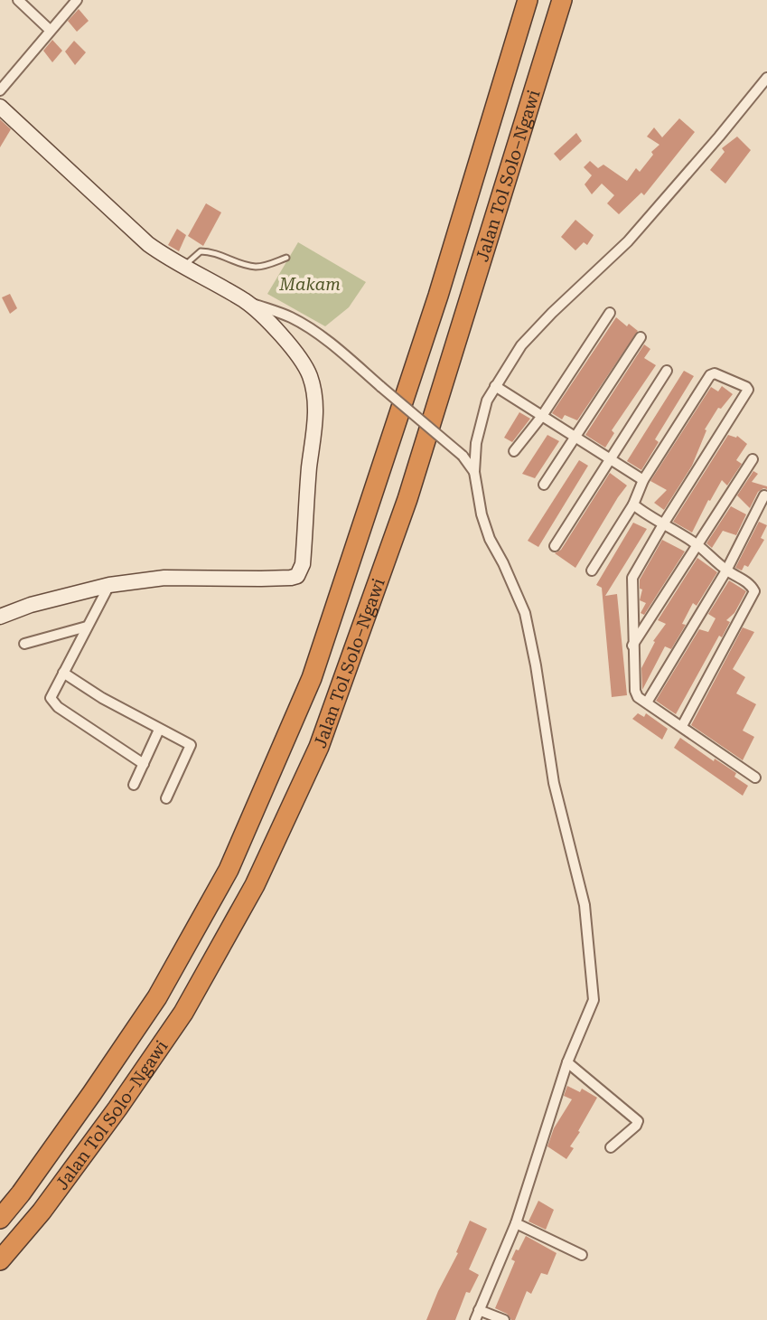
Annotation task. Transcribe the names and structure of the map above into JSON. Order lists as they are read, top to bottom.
{
  "streets": {
    "highway": ["Jalan Tol Solo–Ngawi"]
  },
  "parks": ["Makam"]
}
